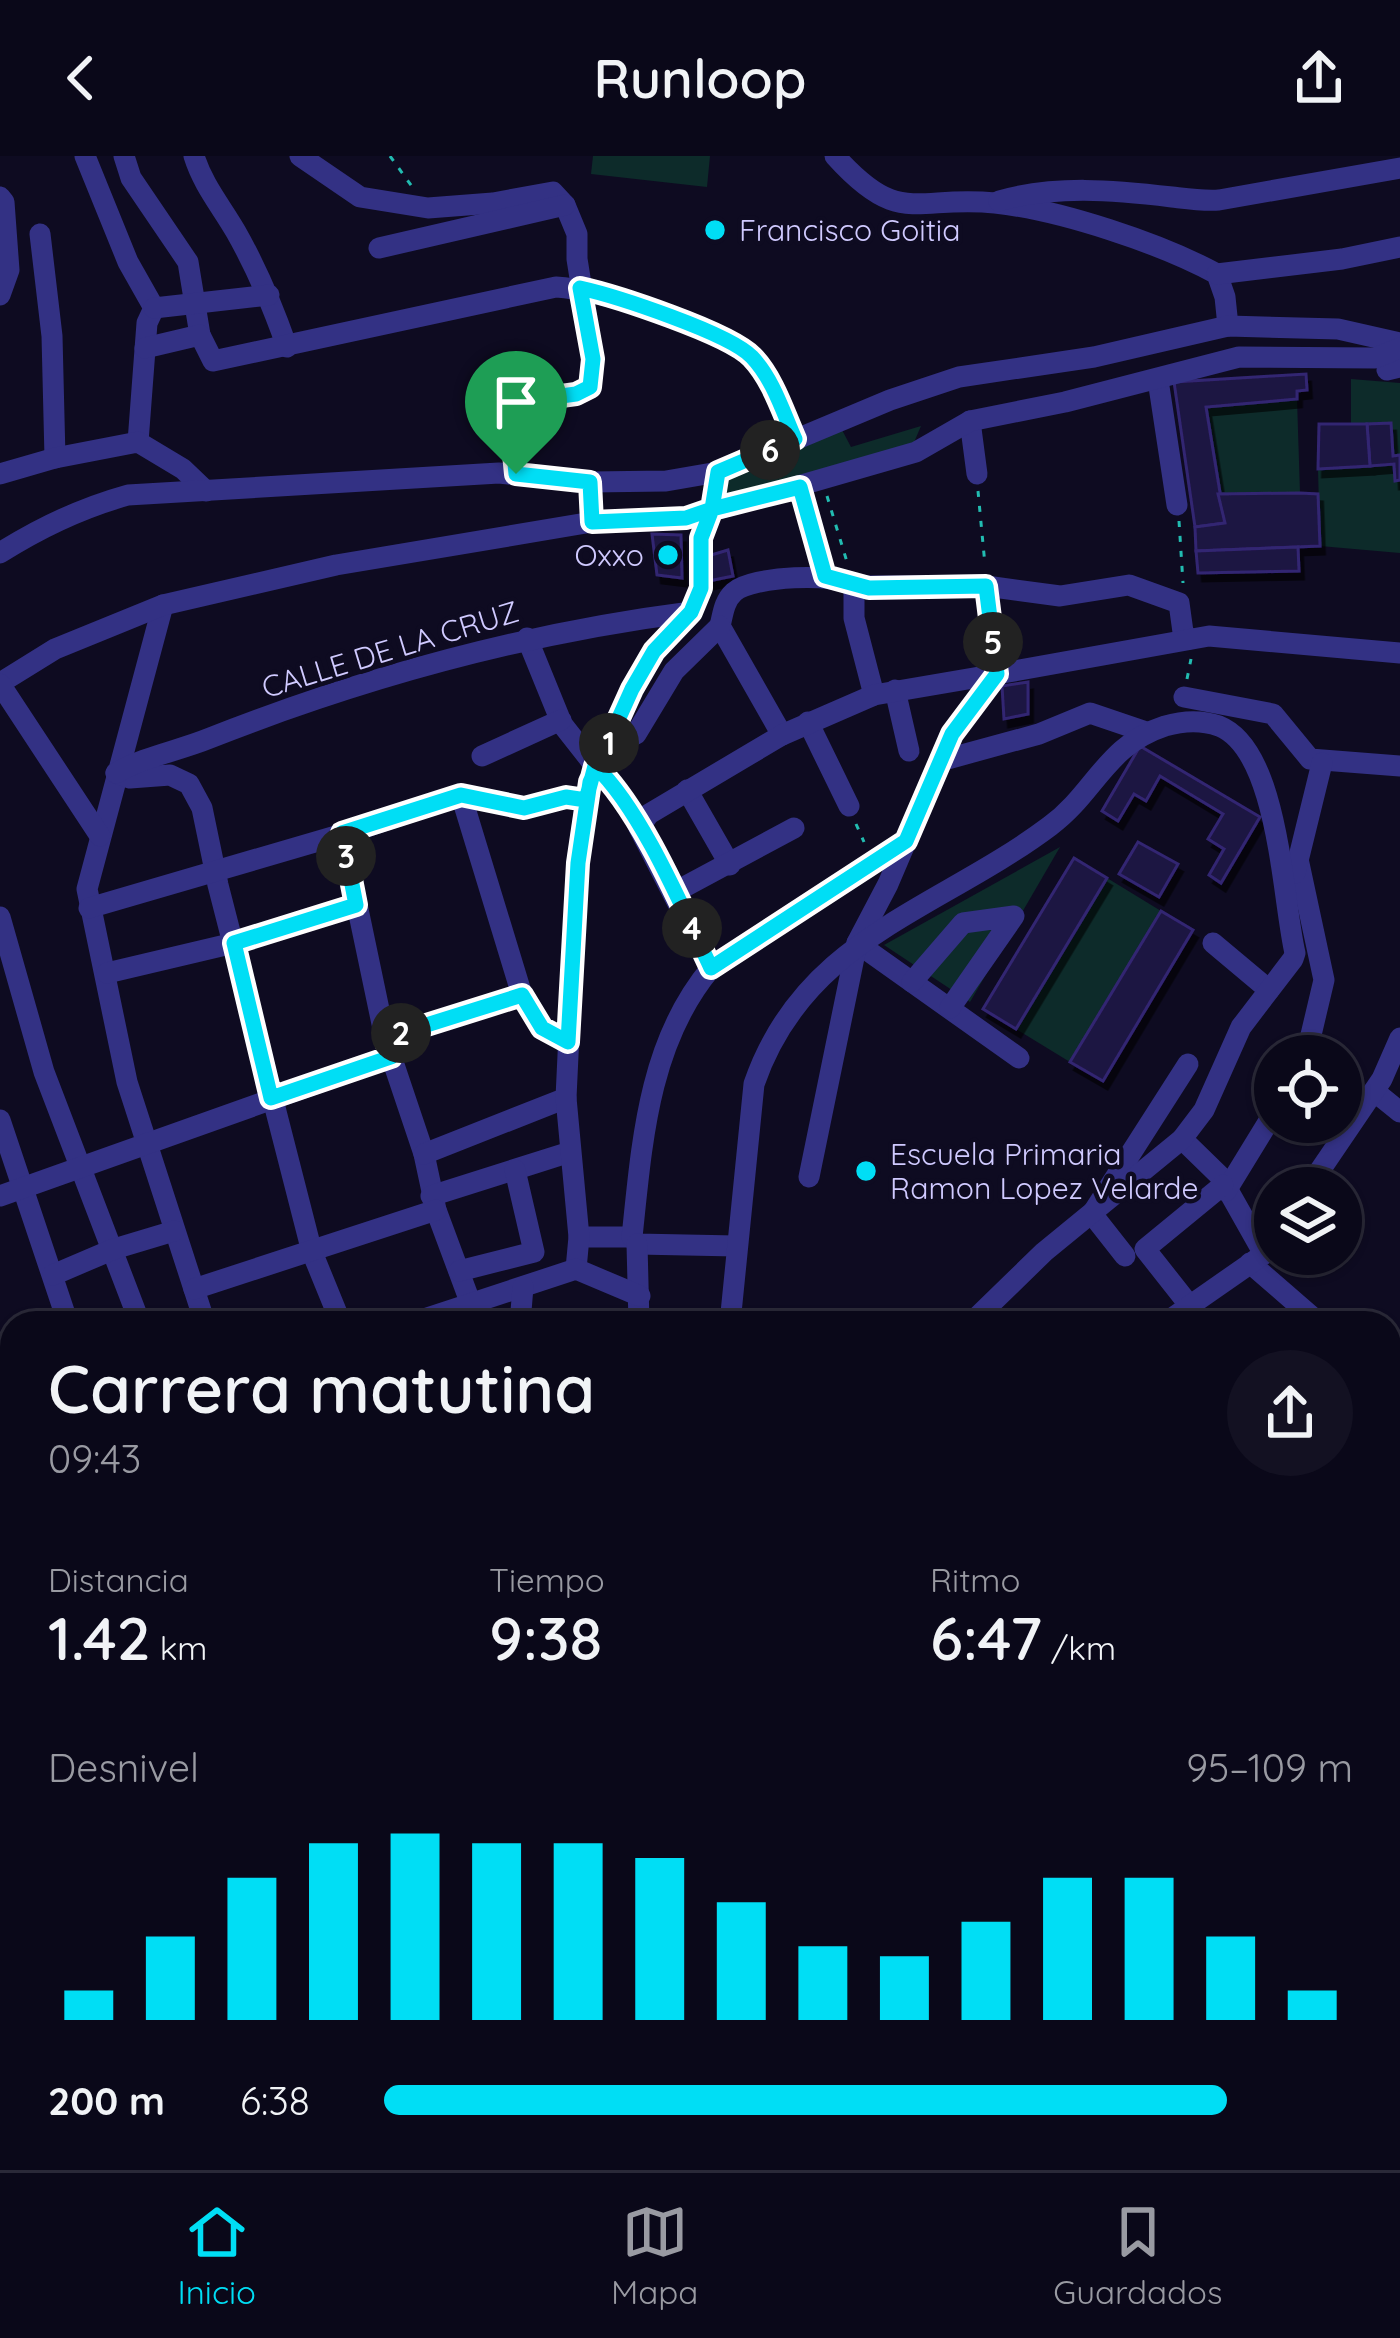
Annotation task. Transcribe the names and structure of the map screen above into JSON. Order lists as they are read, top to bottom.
{
  "streets": {
    "street": ["CALLE DE LA CRUZ"]
  },
  "places": ["Francisco Goitia", "Oxxo", "Escuela Primaria Ramon Lopez Velarde"],
  "page": {
    "header": "Runloop",
    "pins": [
      "6",
      "5",
      "1",
      "3",
      "4",
      "2"
    ],
    "heading": ["Carrera matutina", "09:43"],
    "stats": [
      ["Distancia", "1.42 km"],
      ["Tiempo", "9:38"],
      ["Ritmo", "6:47 /km"]
    ],
    "chart": ["Desnivel", "95–109 m"],
    "list": [
      {
        "name": "200 m",
        "note": "6:38"
      }
    ],
    "tabs": ["Inicio", "Mapa", "Guardados"]
  }
}
